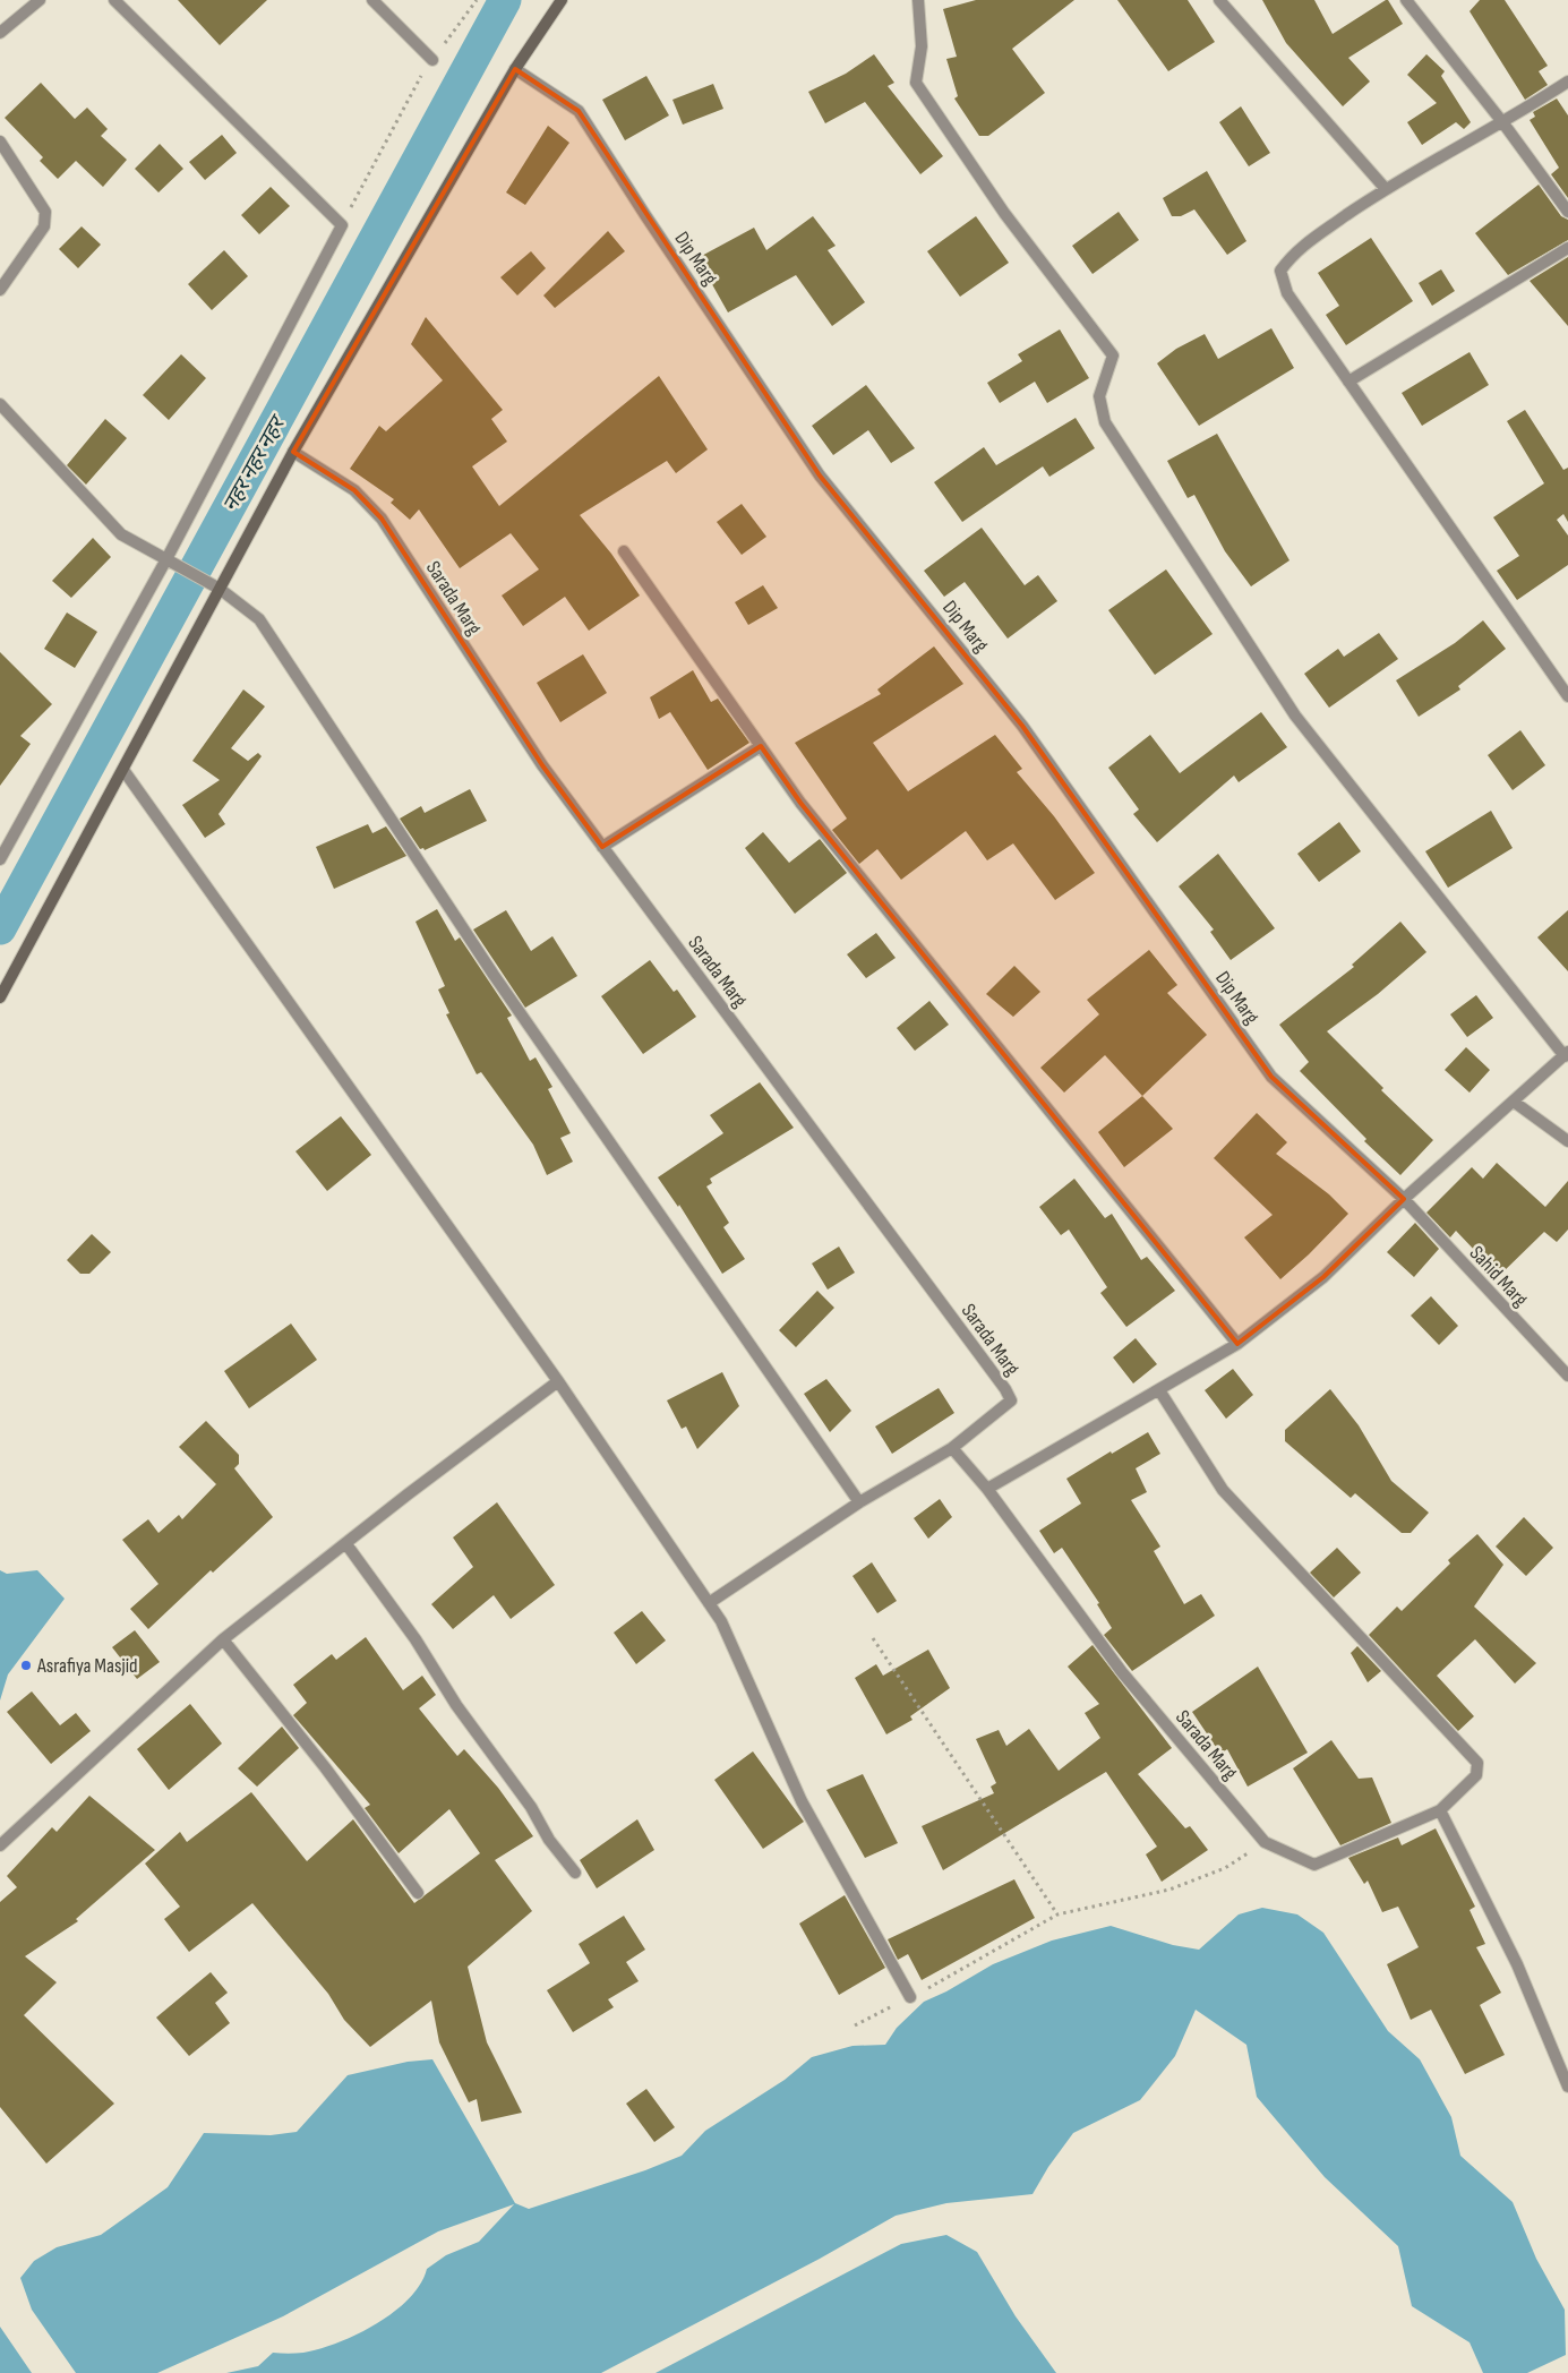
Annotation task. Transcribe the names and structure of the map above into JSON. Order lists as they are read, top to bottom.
{
  "streets": {
    "street": ["Dip Marg", "Sarada Marg", "Sahid Marg"]
  },
  "crossings": [
    ["Dip Marg", "Sahid Marg"]
  ],
  "water": ["नहर नहर नहर"],
  "places": ["Asrafiya Masjid"]
}
